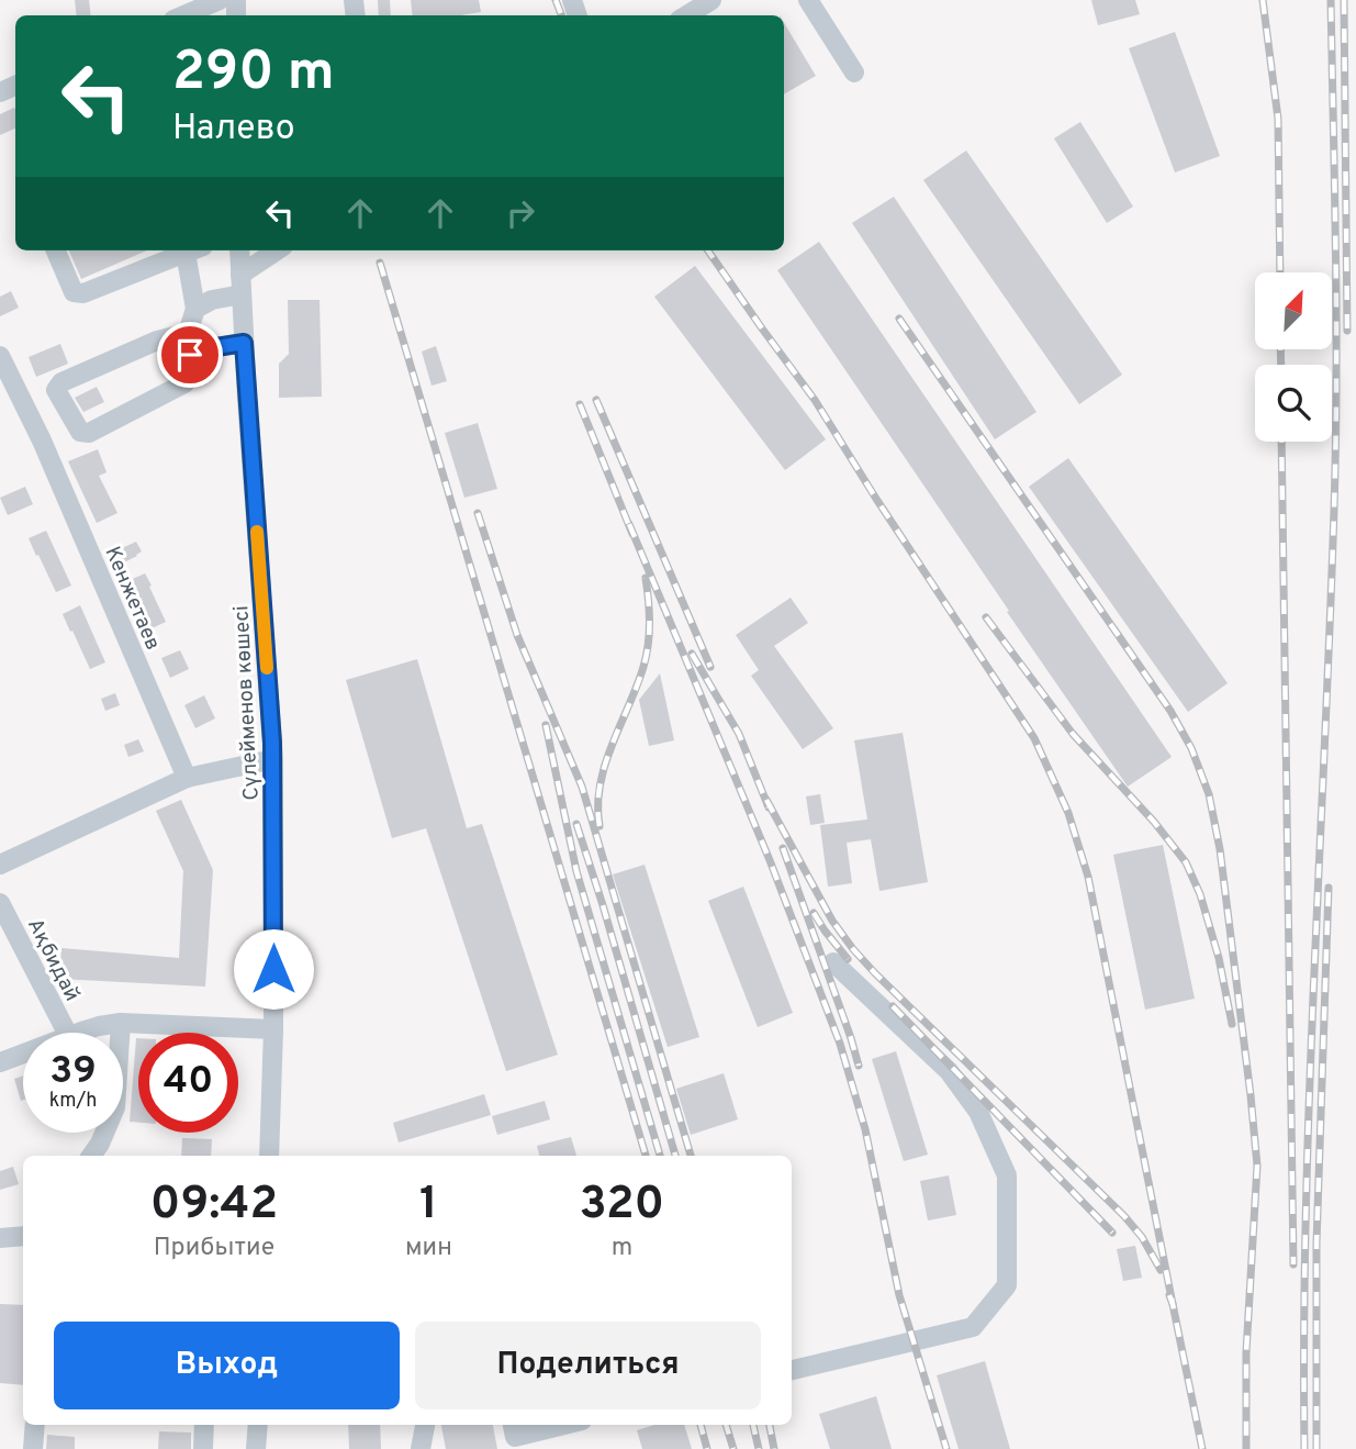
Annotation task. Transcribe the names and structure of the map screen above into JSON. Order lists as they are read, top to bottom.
{
  "streets": {
    "street": ["Кенжетаев", "Сүлейменов көшесі", "Ақбидай"]
  },
  "north": "top right",
  "page": {
    "turn": ["290 m", "Налево"],
    "speed": "39 km/h",
    "limit": "40",
    "eta": [
      "09:42",
      "Прибытие",
      "1",
      "мин",
      "320",
      "m"
    ],
    "buttons": ["Выход", "Поделиться"]
  }
}
